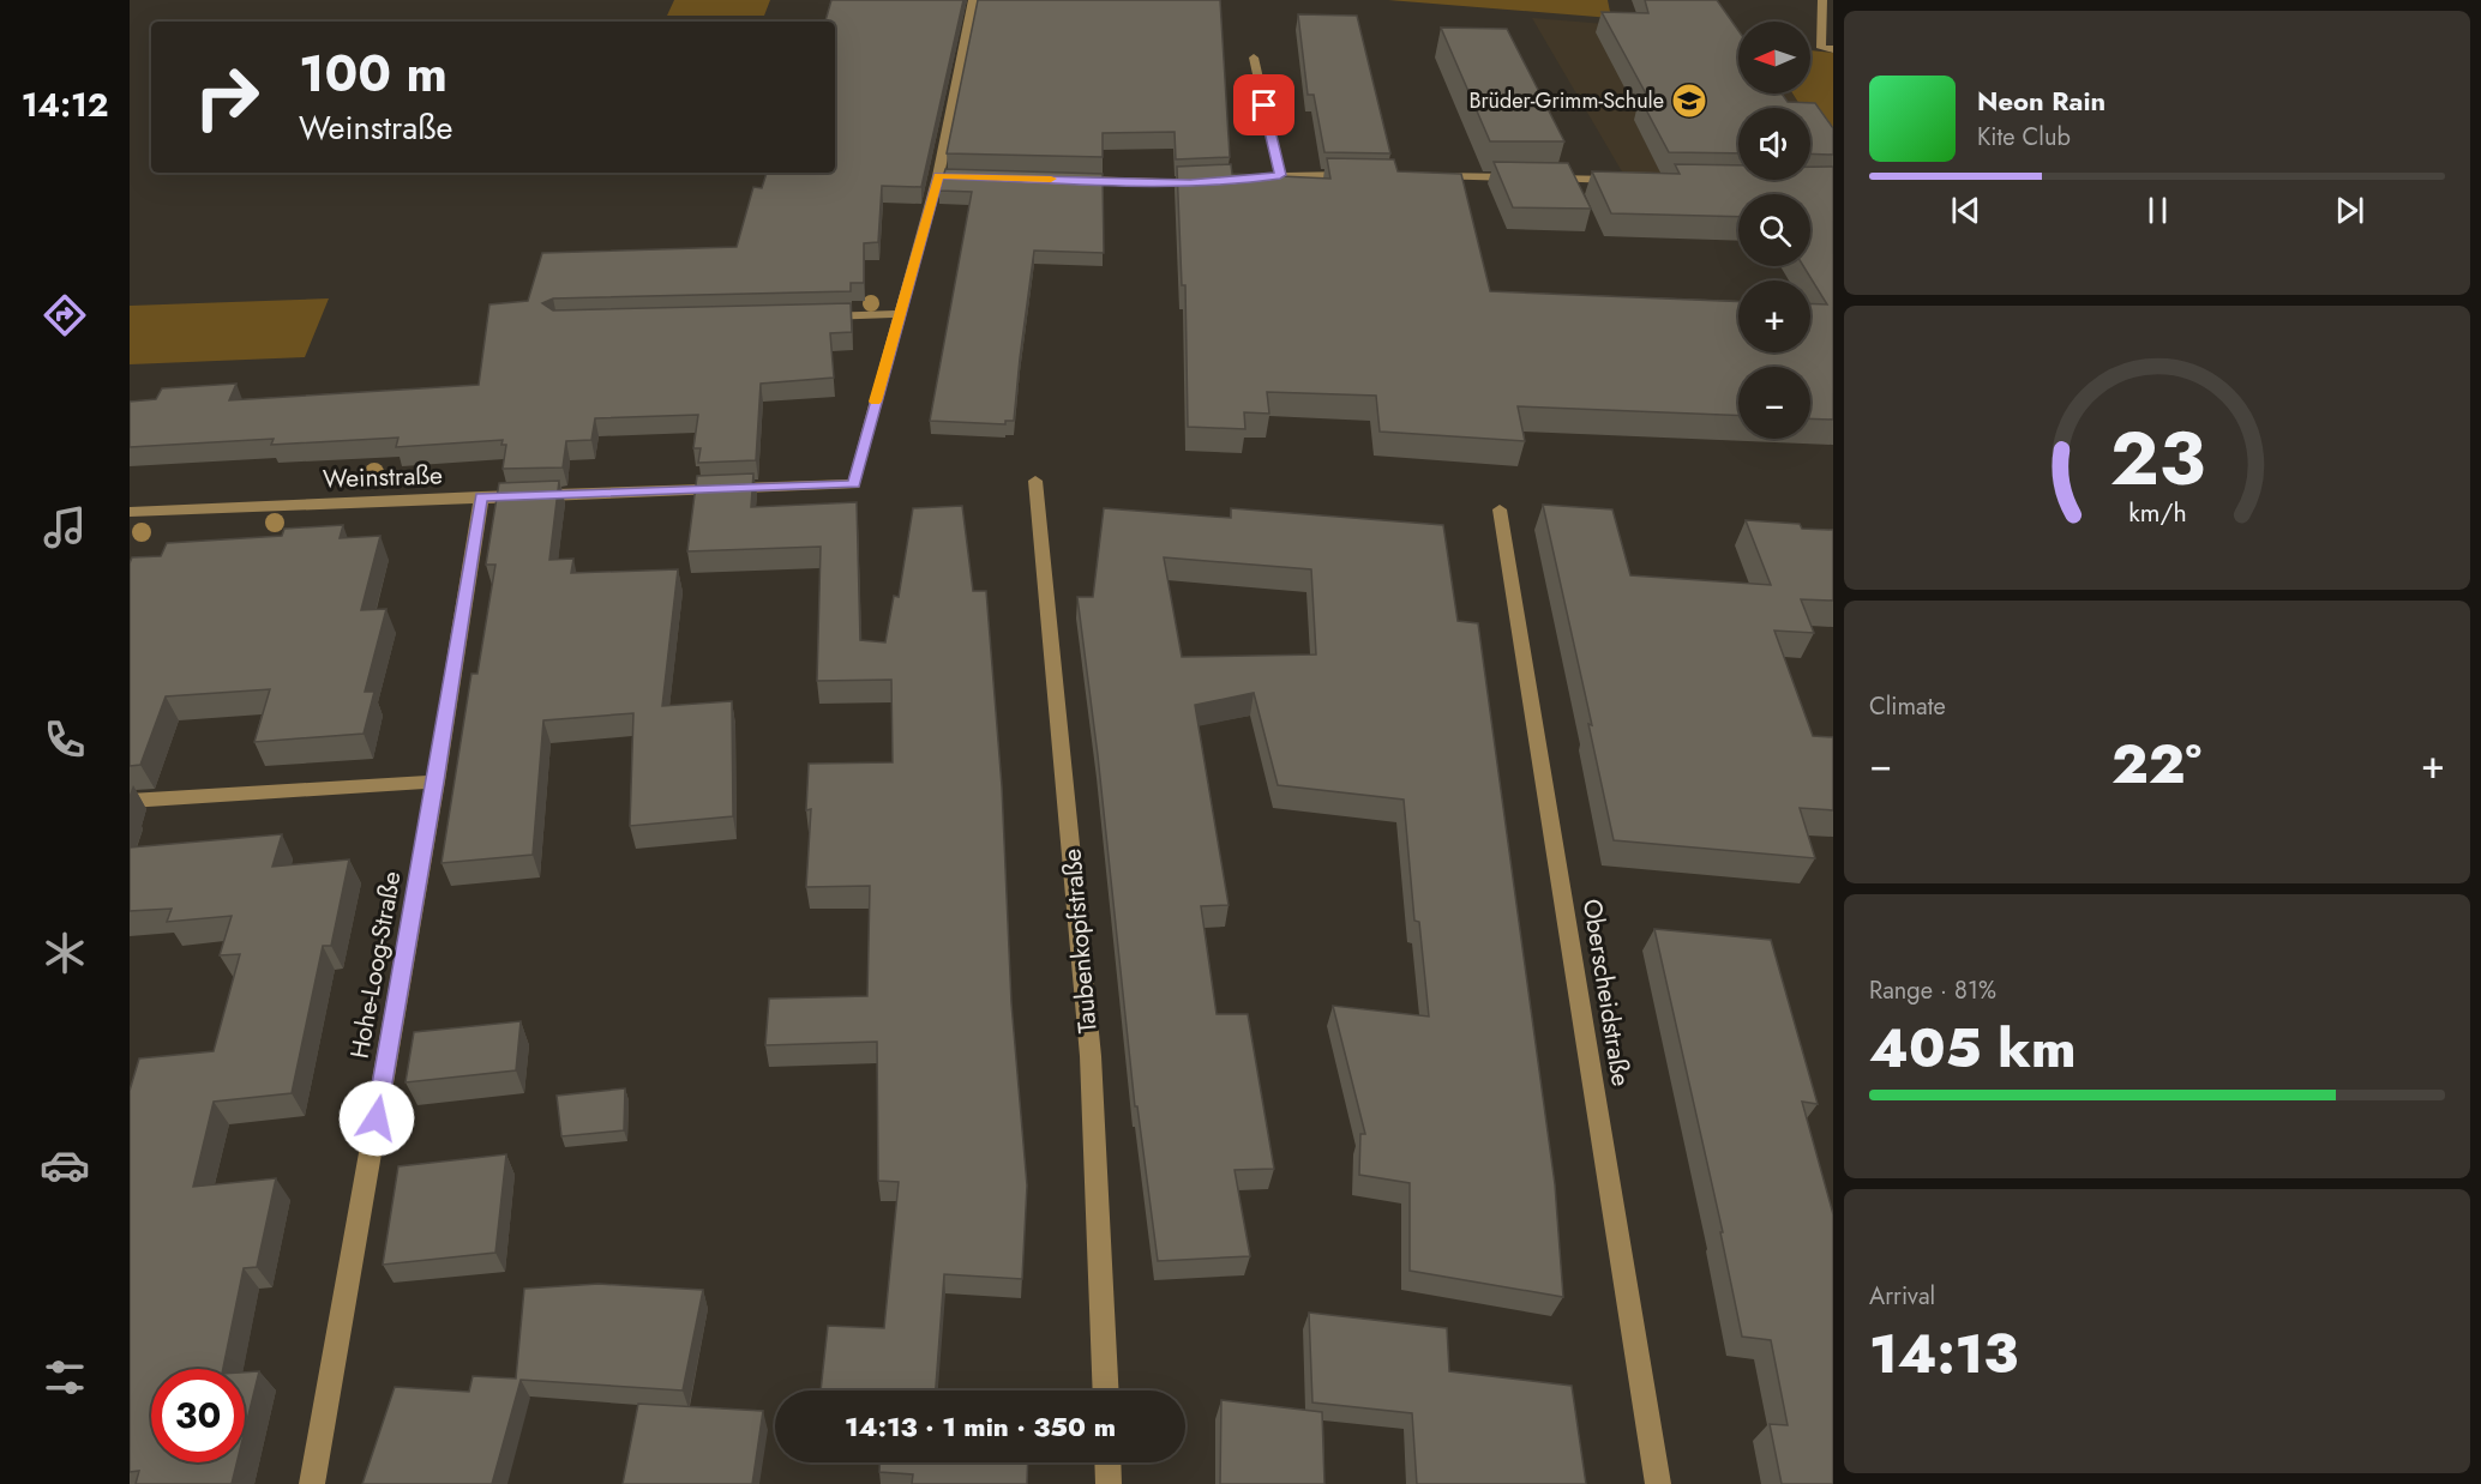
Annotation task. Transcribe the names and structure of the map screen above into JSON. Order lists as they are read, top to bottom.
{
  "streets": {
    "street": [
      "Weinstraße",
      "Taubenkopfstraße",
      "Hohe-Loog-Straße",
      "Oberscheidstraße"
    ]
  },
  "crossings": [
    ["Weinstraße", "Hohe-Loog-Straße"]
  ],
  "places": {
    "school or university": ["Brüder-Grimm-Schule"]
  },
  "north": "left",
  "page": {
    "tabs": "14:12",
    "map_buttons": ["+", "−"],
    "turn": ["100 m", "Weinstraße"],
    "song": ["Neon Rain", "Kite Club"],
    "tile": [
      "Climate",
      ["Range · 81%", "405 km"],
      ["Arrival", "14:13"]
    ],
    "heat": ["−", "22°", "+"],
    "limit": "30",
    "trip": "14:13 · 1 min · 350 m",
    "gauge": ["23", "km/h"]
  }
}
